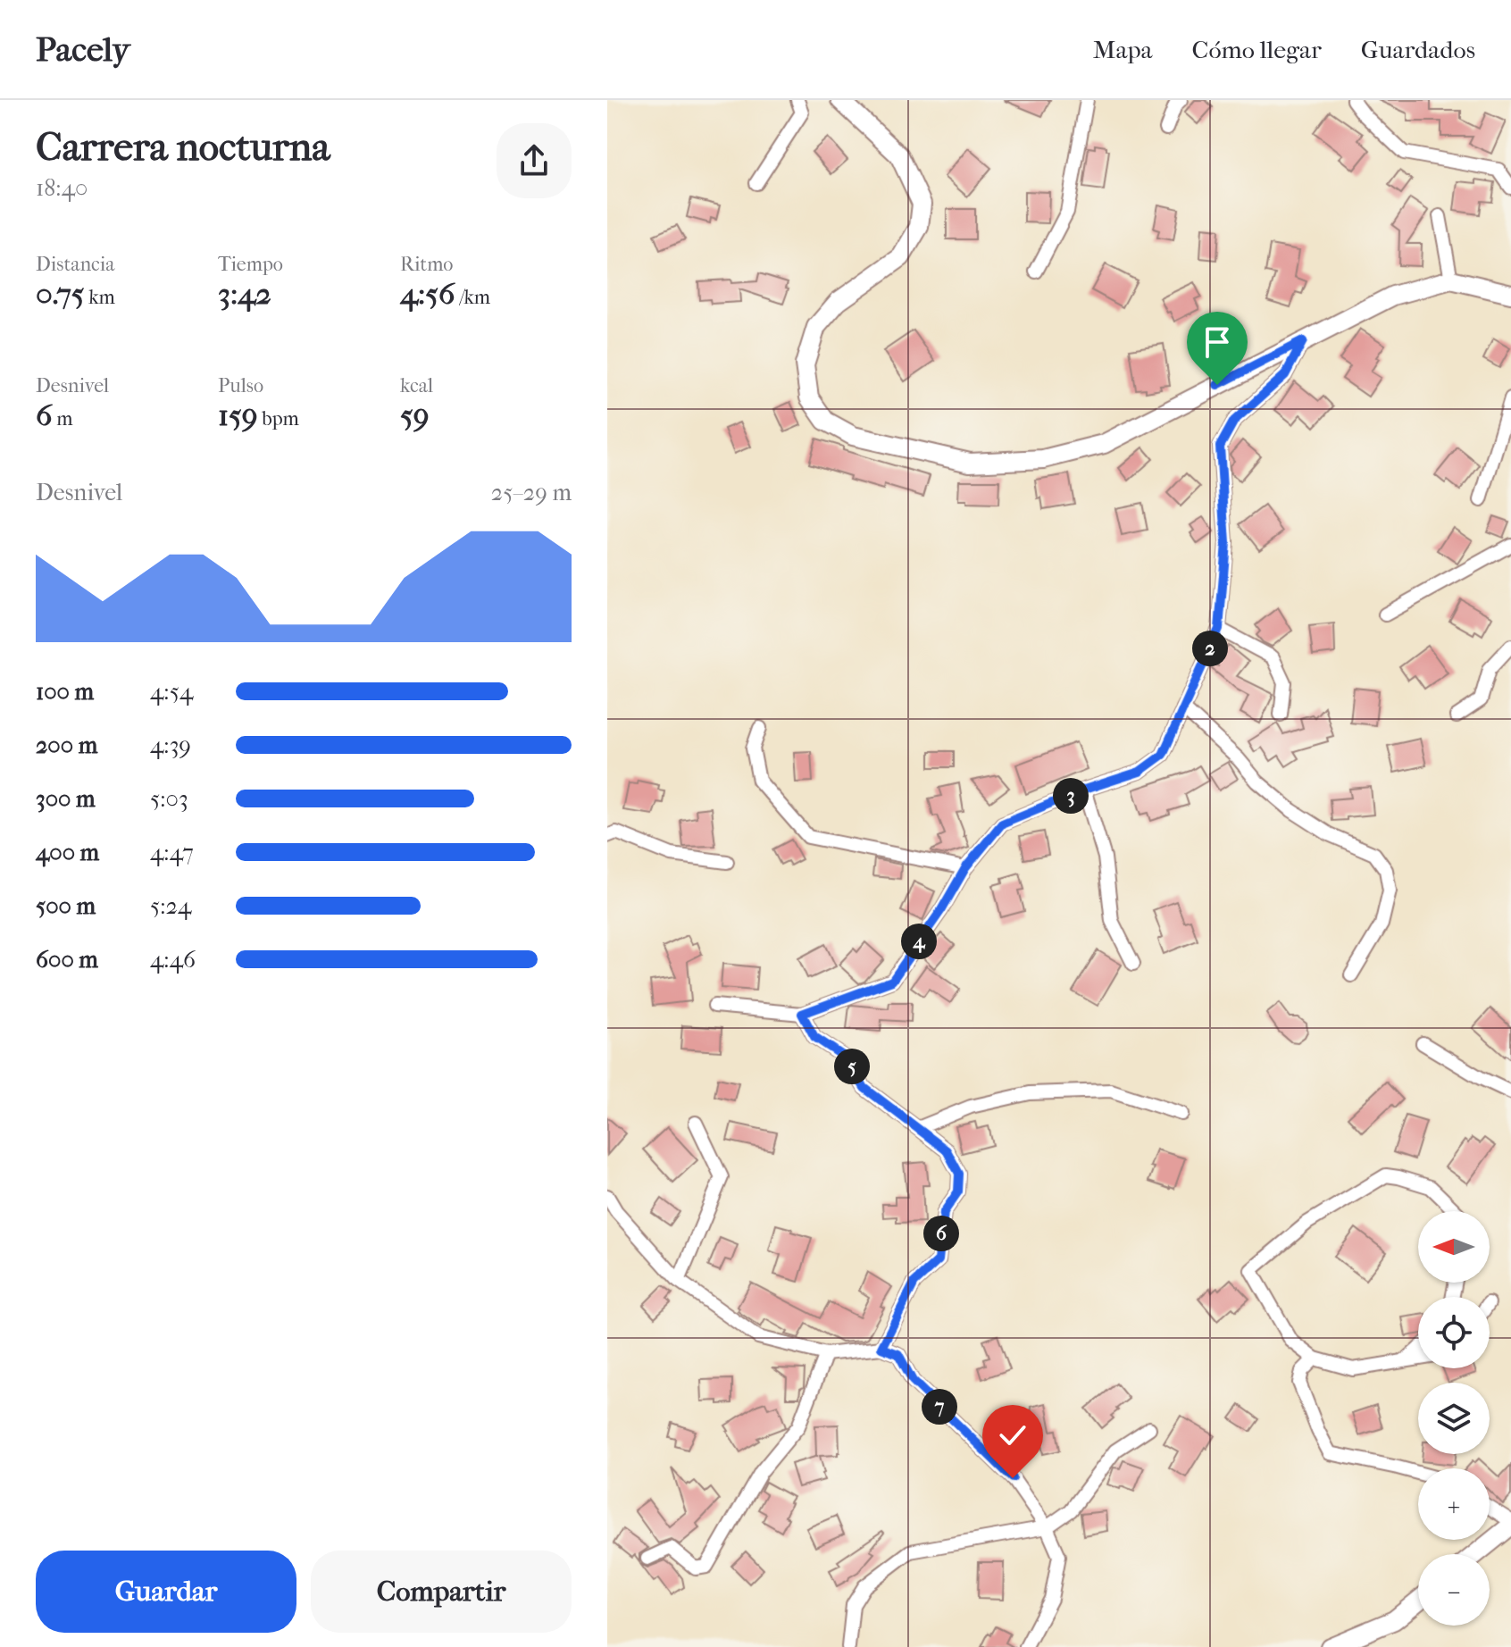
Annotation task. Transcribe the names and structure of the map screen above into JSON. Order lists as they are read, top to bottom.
{
  "north": "left",
  "page": {
    "header": "Pacely",
    "nav": ["Mapa", "Cómo llegar", "Guardados"],
    "heading": ["Carrera nocturna", "18:40"],
    "stats": [
      ["Distancia", "0.75 km"],
      ["Tiempo", "3:42"],
      ["Ritmo", "4:56 /km"],
      ["Desnivel", "6 m"],
      ["Pulso", "159 bpm"],
      ["kcal", "59"]
    ],
    "chart": ["Desnivel", "25–29 m"],
    "pins": [
      "2",
      "3",
      "4",
      "5",
      "6",
      "7"
    ],
    "list": [
      {
        "name": "100 m",
        "note": "4:54"
      },
      {
        "name": "200 m",
        "note": "4:39"
      },
      {
        "name": "300 m",
        "note": "5:03"
      },
      {
        "name": "400 m",
        "note": "4:47"
      },
      {
        "name": "500 m",
        "note": "5:24"
      },
      {
        "name": "600 m",
        "note": "4:46"
      }
    ],
    "map_buttons": ["+", "−"],
    "buttons": ["Guardar", "Compartir"]
  }
}
